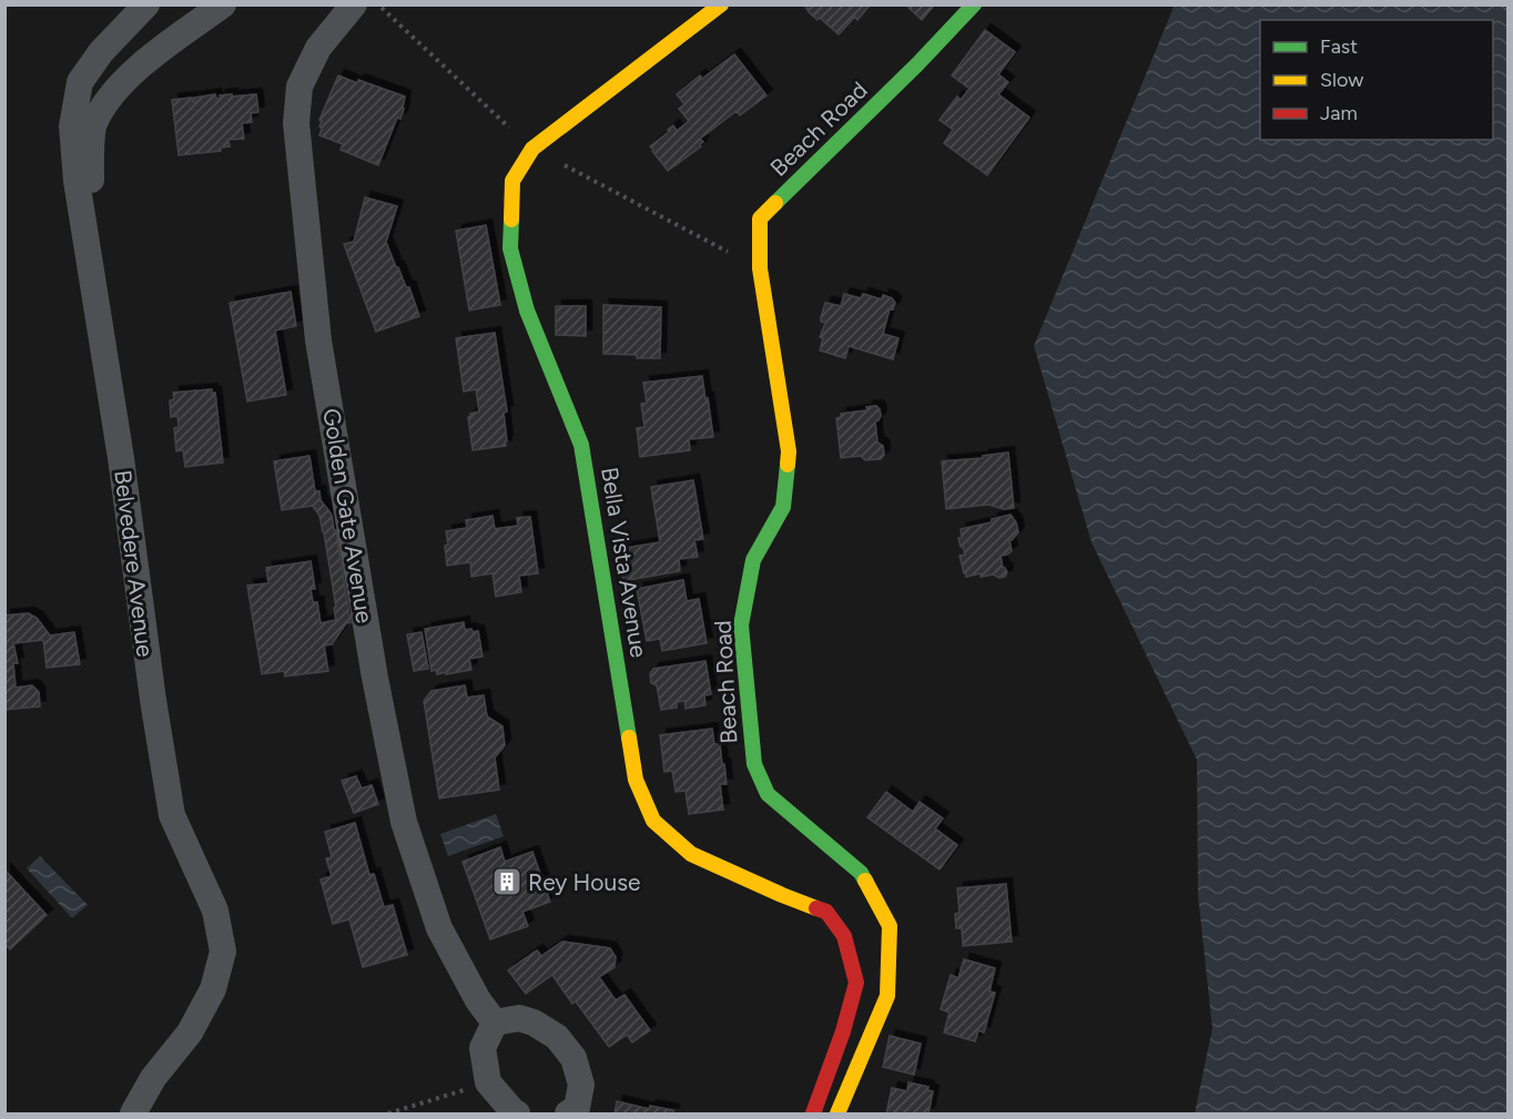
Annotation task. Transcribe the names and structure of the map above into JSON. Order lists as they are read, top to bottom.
{
  "streets": {
    "street": [
      "Beach Road",
      "Golden Gate Avenue",
      "Bella Vista Avenue",
      "Belvedere Avenue"
    ]
  },
  "places": {
    "building": ["Rey House"]
  },
  "legend": ["Fast", "Slow", "Jam"]
}
